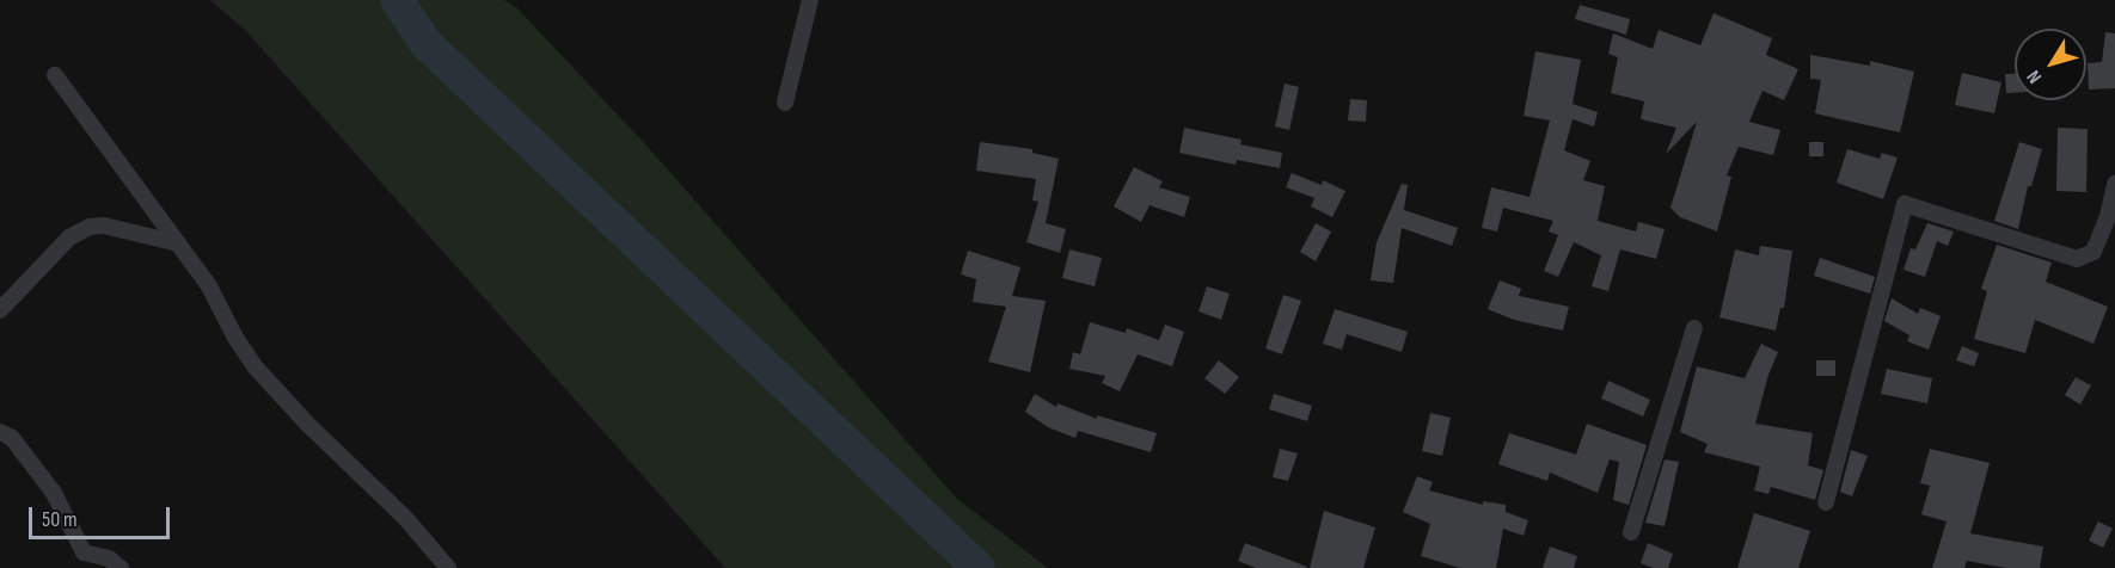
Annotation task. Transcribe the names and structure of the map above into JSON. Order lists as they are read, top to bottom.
{
  "scale_bar": "50 m",
  "north": "bottom left"
}
